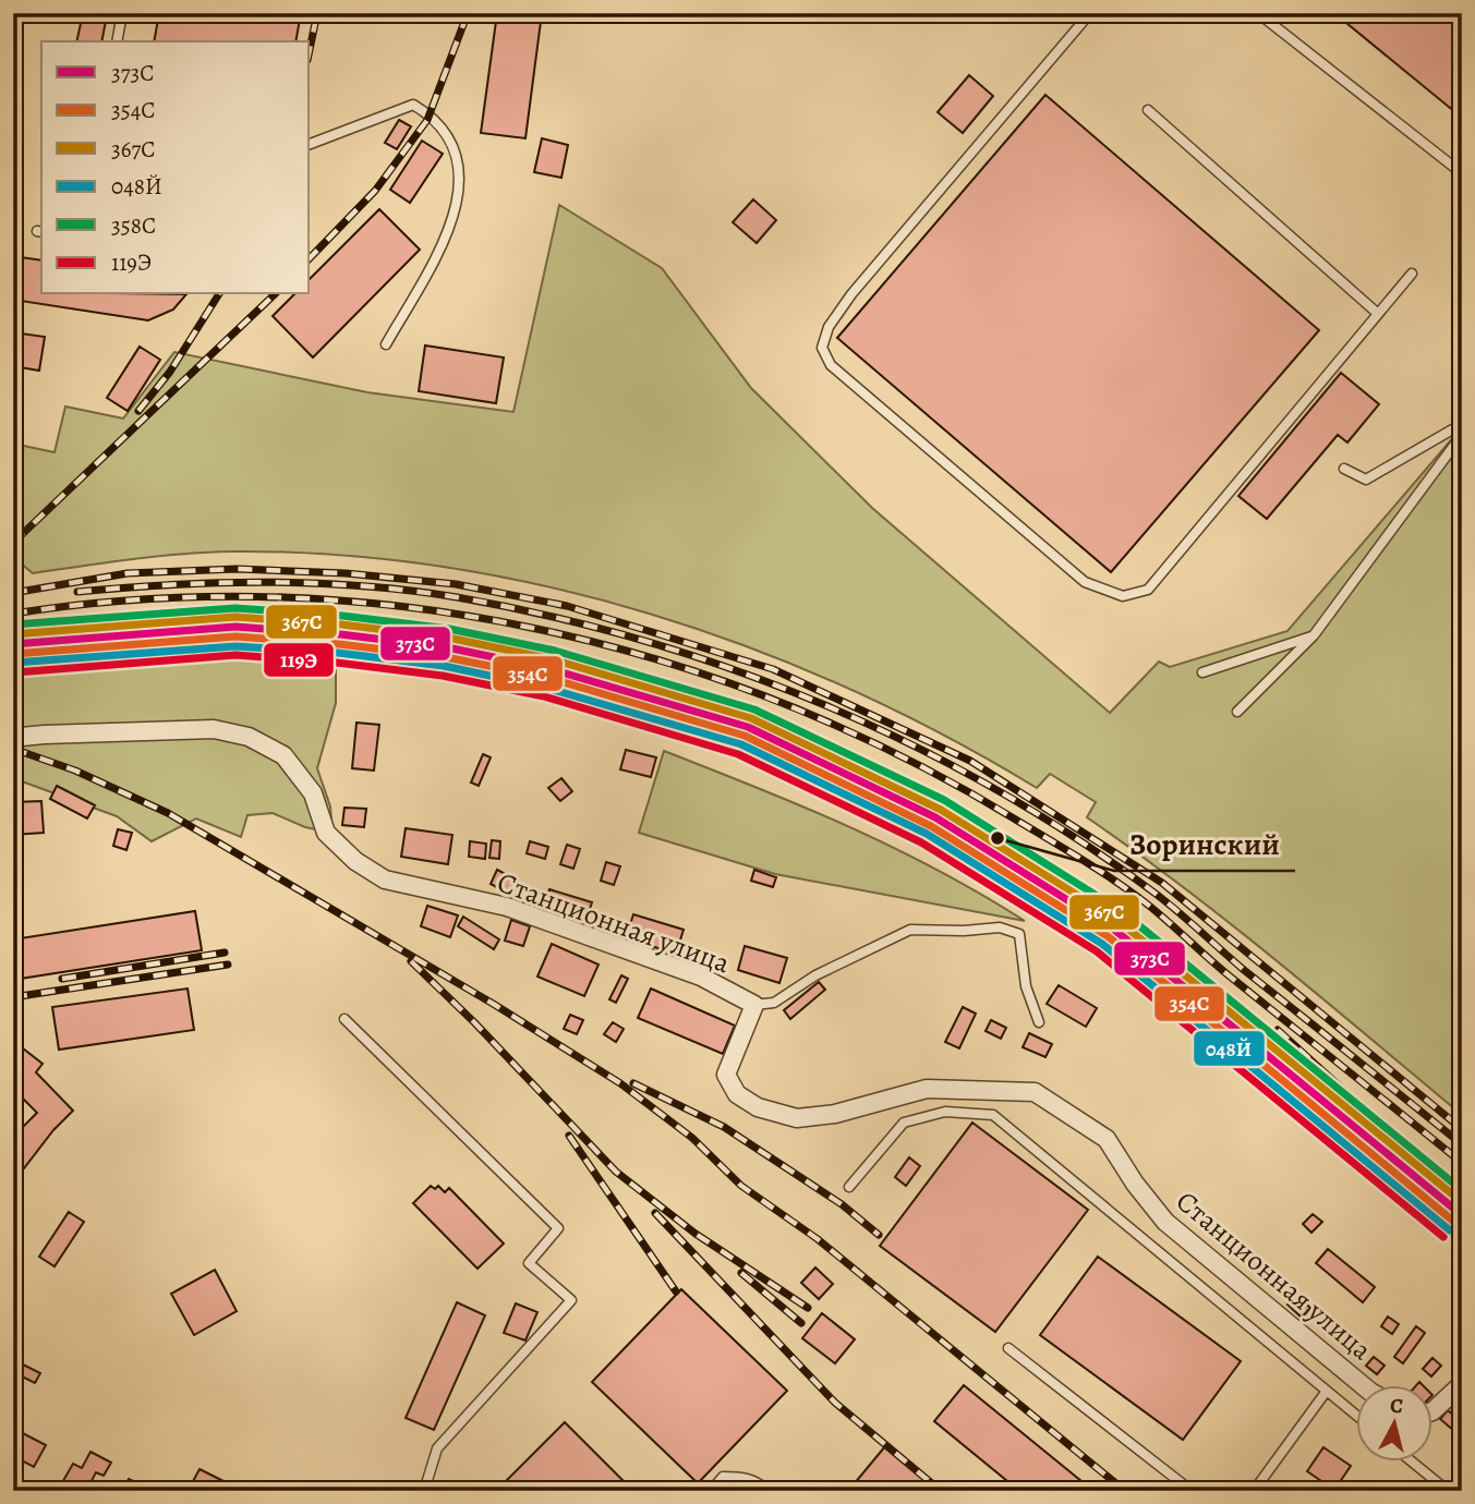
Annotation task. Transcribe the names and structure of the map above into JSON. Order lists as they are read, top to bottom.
{
  "streets": {
    "street": ["Станционная улица"]
  },
  "places": ["Зоринский"],
  "lines": [
    "transit line 358С",
    "transit line 367С",
    "transit line 373C",
    "transit line 354С",
    "transit line 048Й",
    "transit line 119Э"
  ],
  "legend": [
    "373C",
    "354С",
    "367С",
    "048Й",
    "358С",
    "119Э"
  ],
  "north": "top"
}
